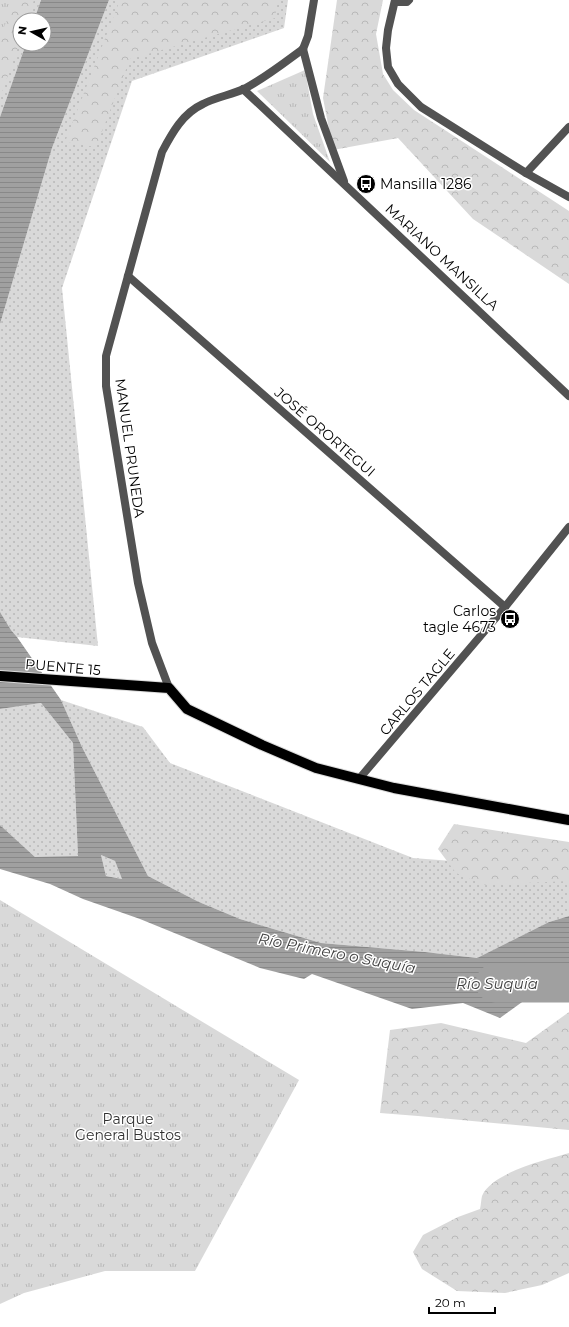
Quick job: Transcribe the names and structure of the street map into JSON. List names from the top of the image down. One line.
{"streets":{"main road":["PUENTE 15"],"street":["MARIANO MANSILLA","JOSÉ ORORTEGUI","MANUEL PRUNEDA","CARLOS TAGLE"]},"crossings":[["MARIANO MANSILLA","MANUEL PRUNEDA"],["JOSÉ ORORTEGUI","MANUEL PRUNEDA"],["JOSÉ ORORTEGUI","CARLOS TAGLE"],["MANUEL PRUNEDA","PUENTE 15"]],"water":["Río Primero o Suquía","Río Suquía"],"parks":["Parque General Bustos"],"places":{"bus stop":["Mansilla 1286","Carlos tagle 4673"]},"scale_bar":"20 m","north":"left"}
